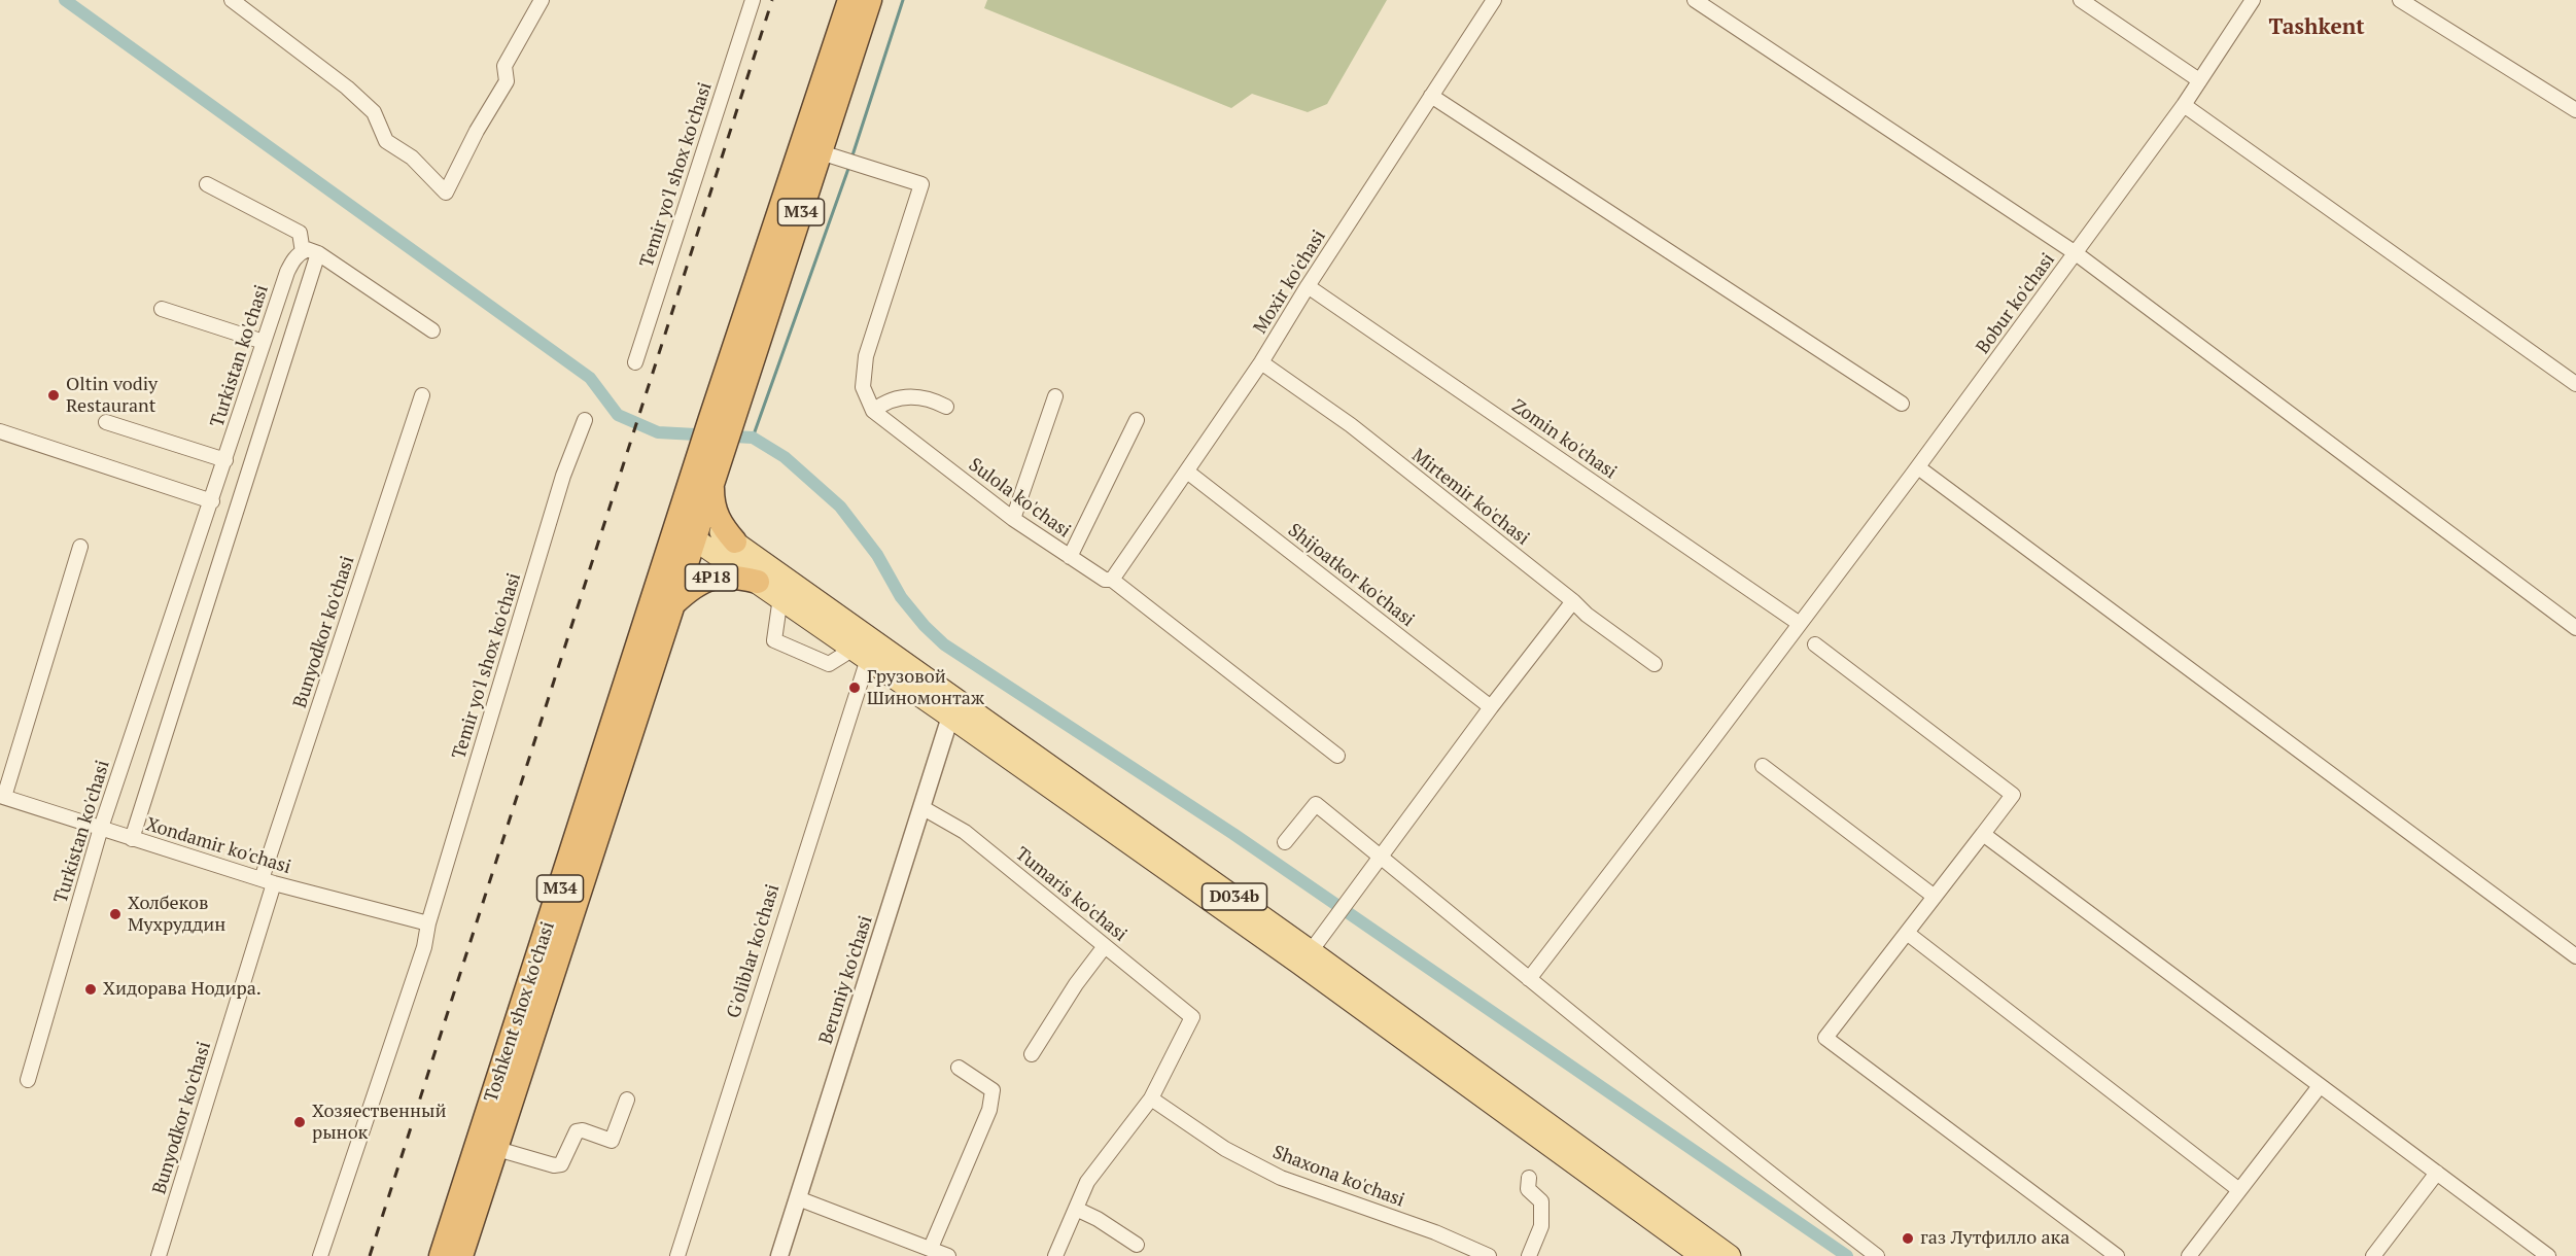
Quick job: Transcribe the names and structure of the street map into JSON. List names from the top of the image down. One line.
{"streets":{"highway":["M34","4P18","Toshkent shox ko'chasi"],"main road":["D034b"],"street":["Temir yo'l shox ko'chasi","Moxir ko'chasi","Bobur ko'chasi","Turkistan ko'chasi","Zomin ko'chasi","Mirtemir ko'chasi","Sulola ko'chasi","Shijoatkor ko'chasi","Bunyodkor ko'chasi","Xondamir ko'chasi","Tumaris ko'chasi","G'oliblar ko'chasi","Beruniy ko'chasi","Shaxona ko'chasi"]},"crossings":[["Temir yo'l shox ko'chasi","Xondamir ko'chasi"],["M34","4P18"],["M34","D034b"],["M34","Toshkent shox ko'chasi"],["Moxir ko'chasi","Zomin ko'chasi"],["Moxir ko'chasi","Mirtemir ko'chasi"],["Moxir ko'chasi","Sulola ko'chasi"],["Moxir ko'chasi","Shijoatkor ko'chasi"],["Bobur ko'chasi","Zomin ko'chasi"],["Turkistan ko'chasi","Xondamir ko'chasi"],["4P18","D034b"],["4P18","Toshkent shox ko'chasi"],["Bunyodkor ko'chasi","Xondamir ko'chasi"],["Tumaris ko'chasi","Beruniy ko'chasi"],["Tumaris ko'chasi","Shaxona ko'chasi"],["D034b","G'oliblar ko'chasi"],["D034b","Beruniy ko'chasi"]],"districts":["Tashkent"],"places":["Oltin vodiy Restaurant","Грузовой Шиномонтаж","Холбеков Мухруддин","Хидорава Нодира.","Хозяественный рынок","газ Лутфилло ака"]}
